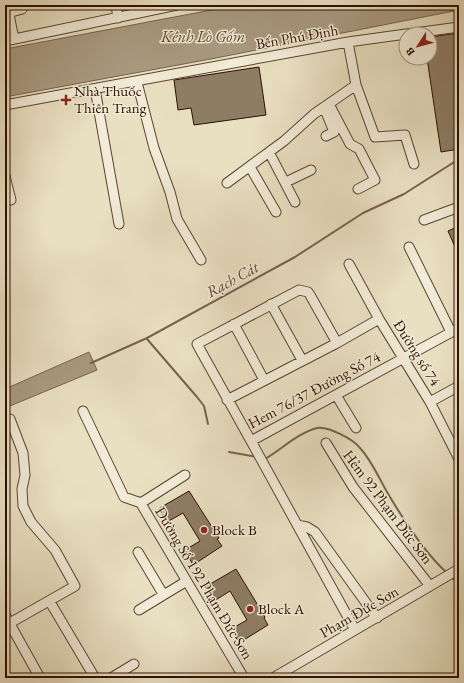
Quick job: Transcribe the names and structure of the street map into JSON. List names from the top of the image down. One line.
{"streets":{"street":["Bến Phú Định","Đường số 74","Hem 76/37 Đường Số 74","Hẻm 92 Phạm Đức Sơn","Đường Số 192 Phạm Đức Sơn","Phạm Đức Sơn"]},"crossings":[["Đường số 74","Hem 76/37 Đường Số 74"],["Hẻm 92 Phạm Đức Sơn","Phạm Đức Sơn"]],"water":["Kênh Lò Gốm","Rạch Cát"],"places":{"health":["Nhà Thuốc Thiên Trang"],"other":["Block B","Block A"]},"north":"bottom left"}
